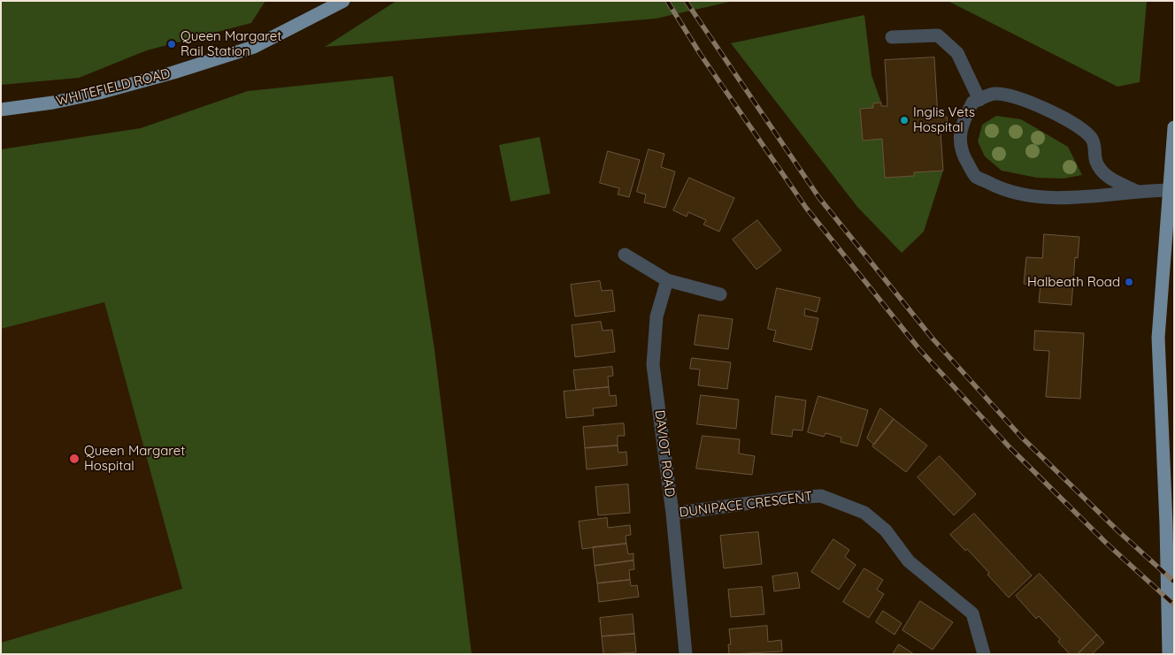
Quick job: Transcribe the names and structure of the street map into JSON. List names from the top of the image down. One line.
{"streets":{"main road":["WHITEFIELD ROAD"],"street":["DAVIOT ROAD","DUNIPACE CRESCENT"]},"crossings":[["DAVIOT ROAD","DUNIPACE CRESCENT"]],"places":["Queen Margaret Rail Station","Inglis Vets Hospital","Halbeath Road","Queen Margaret Hospital"]}
